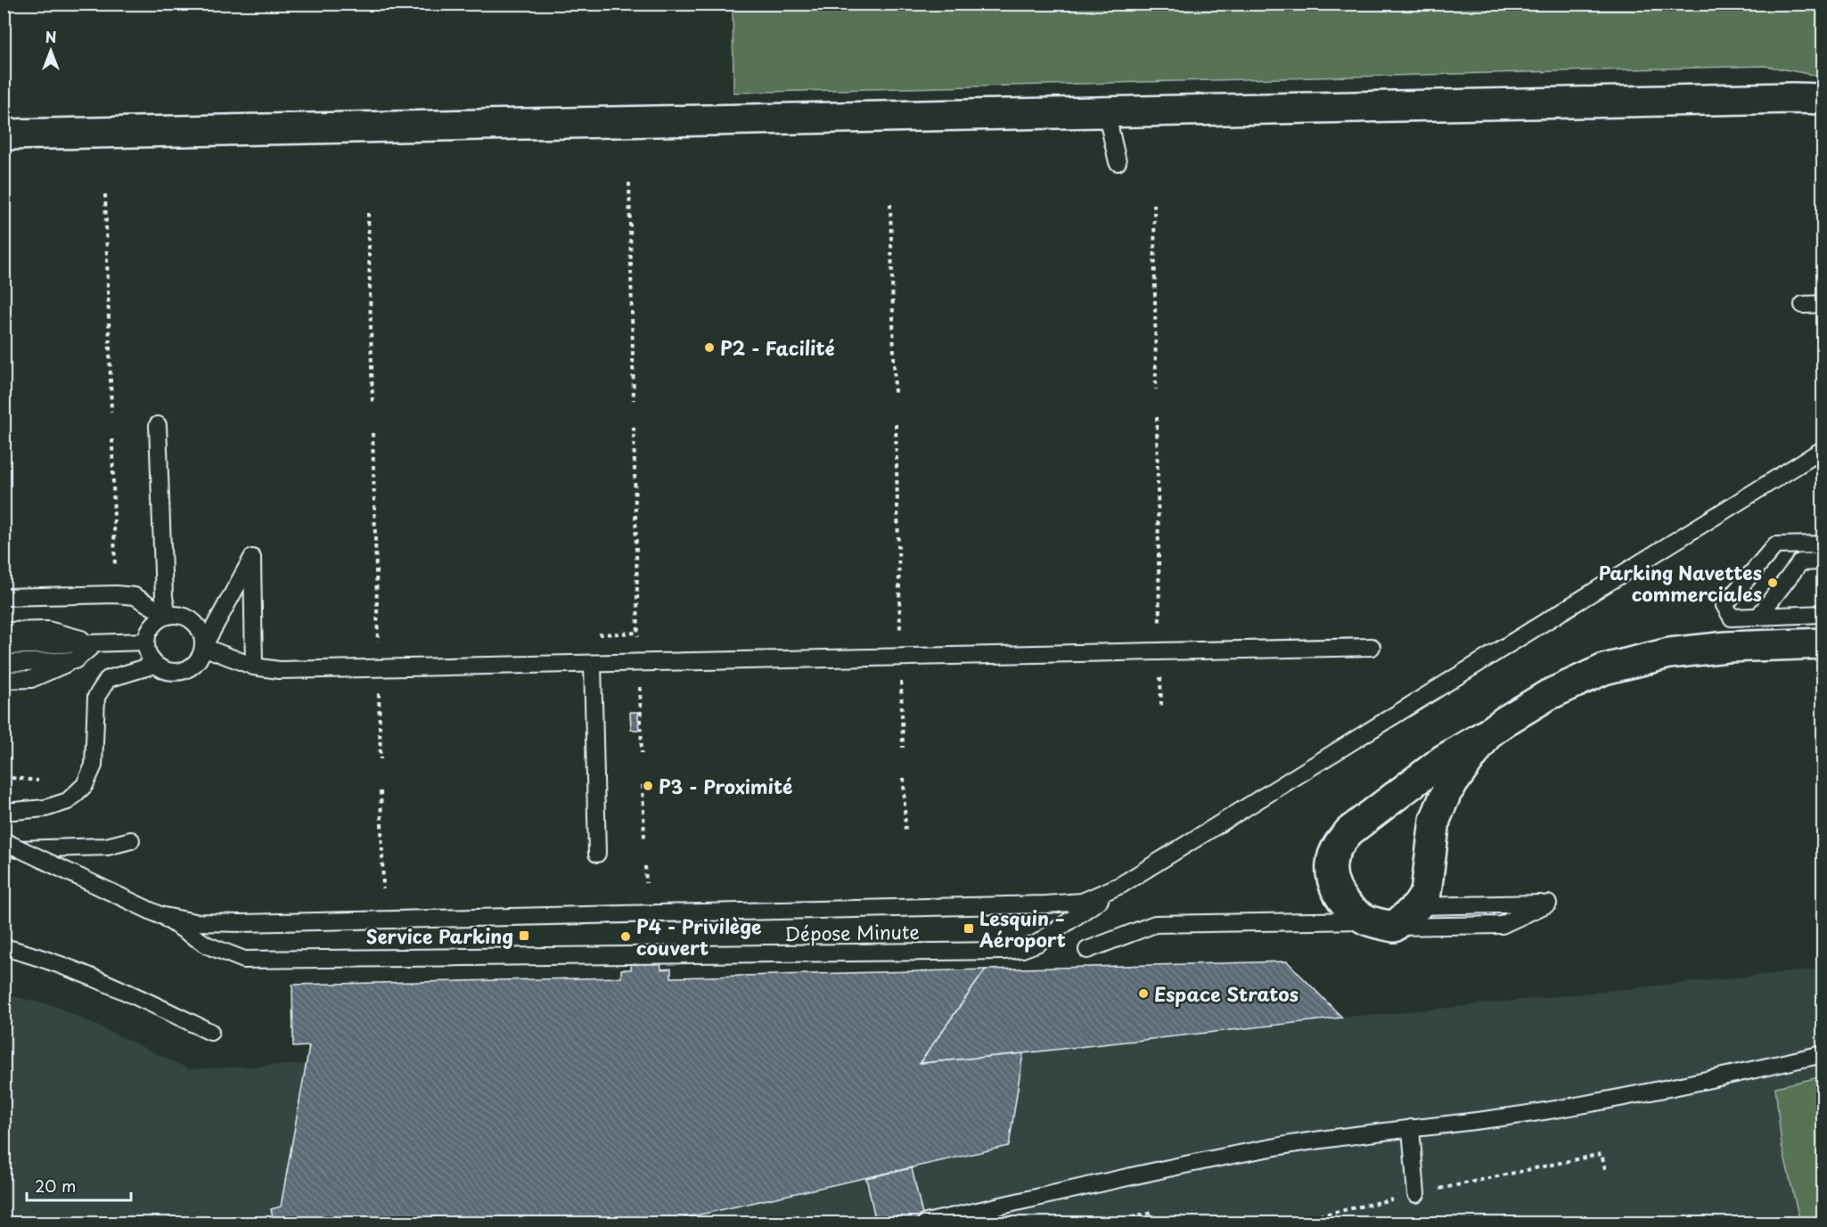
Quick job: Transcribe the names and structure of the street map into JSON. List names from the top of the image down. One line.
{"streets":{"lane":["Dépose Minute"]},"places":{"other":["P2 - Facilité","Parking Navettes commerciales","P3 - Proximité","P4 - Privilège couvert","Espace Stratos"],"transit":["Lesquin – Aéroport","Service Parking"]},"scale_bar":"20 m","north":"top"}
